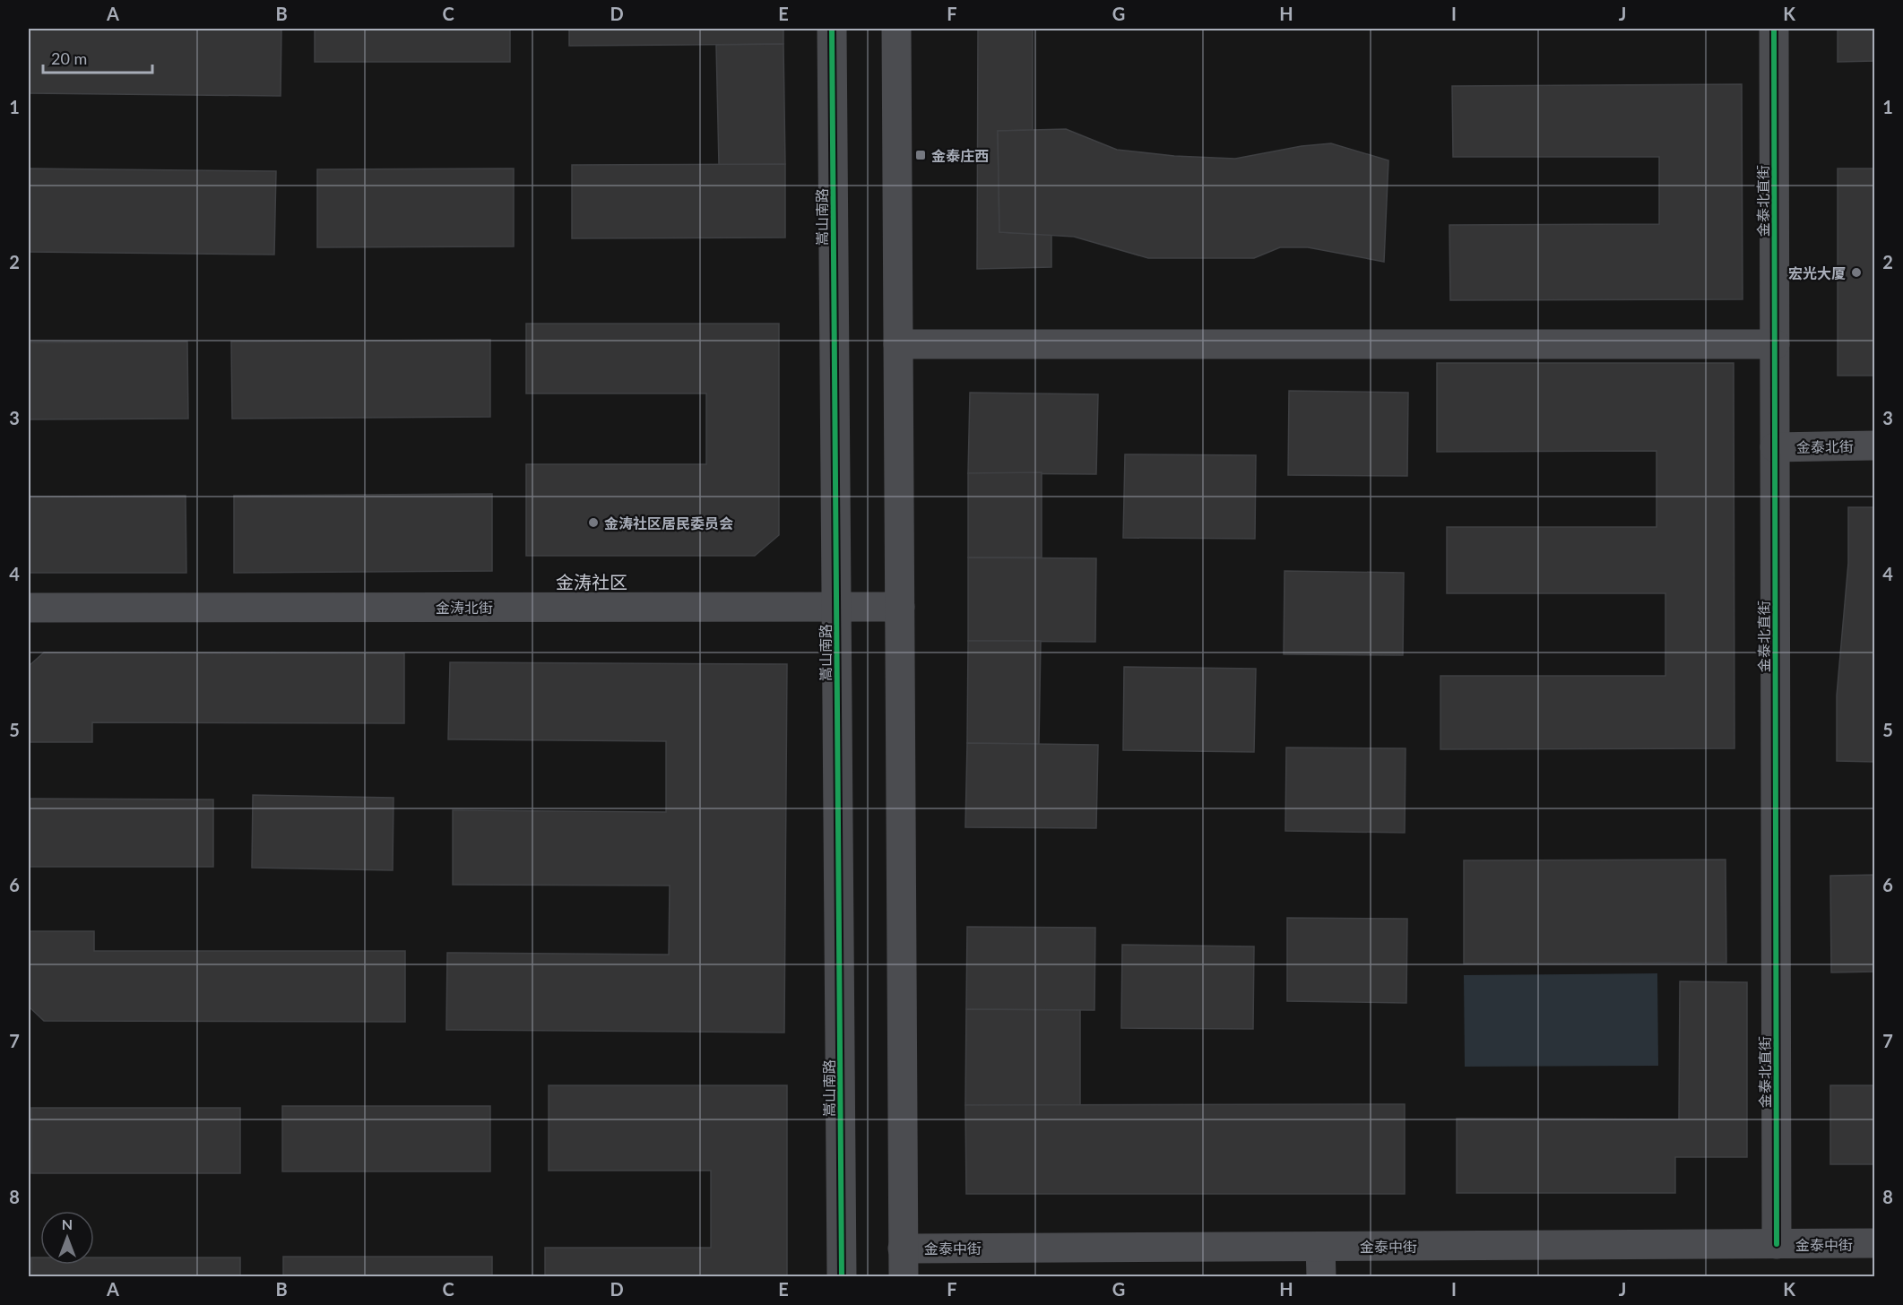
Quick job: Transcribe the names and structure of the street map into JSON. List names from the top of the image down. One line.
{"streets":{"street":["金泰北直街","嵩山南路","金泰北街","金涛北街","金泰中街"]},"crossings":[["金泰北直街","金泰北街"],["金泰北直街","金泰中街"],["嵩山南路","金涛北街"]],"districts":["金涛社区"],"places":{"transit":["金泰庄西"],"other":["宏光大厦","金涛社区居民委员会"]},"scale_bar":"20 m","north":"top","grid":{"columns":["A","B","C","D","E","F","G","H","I","J","K"],"rows":["1","2","3","4","5","6","7","8"]}}
